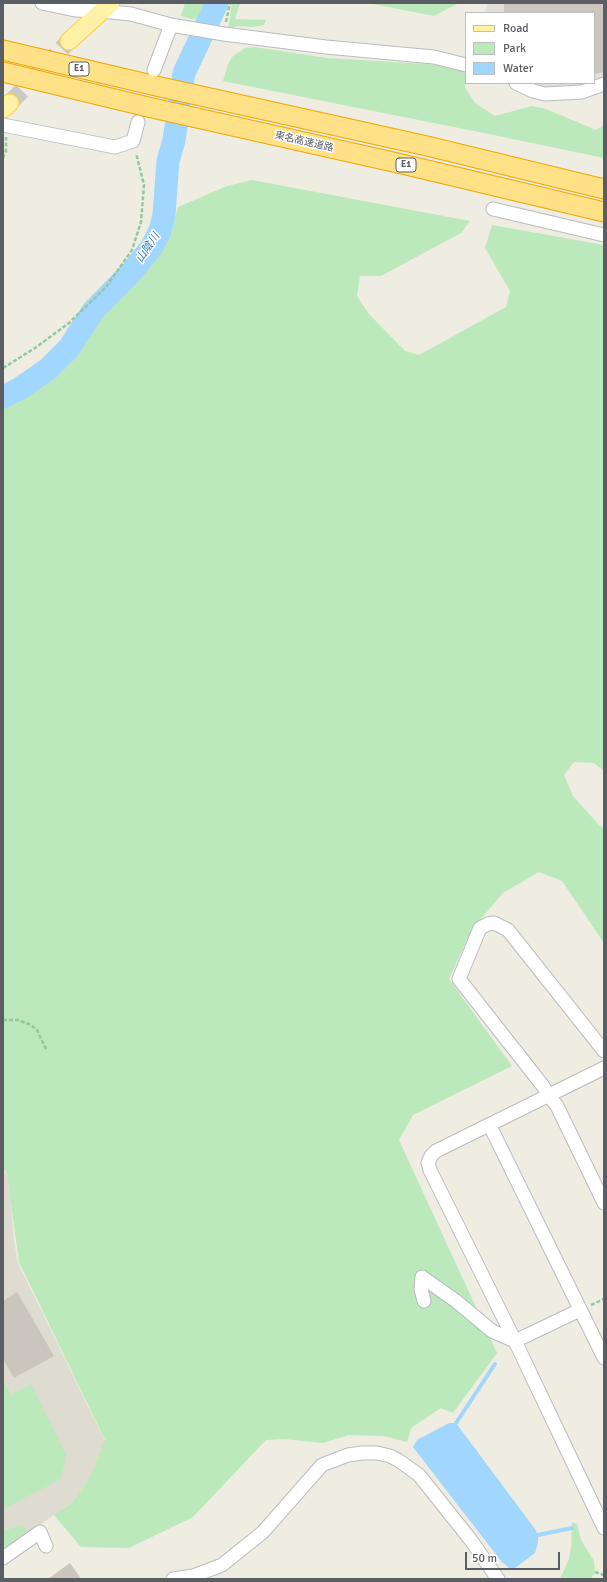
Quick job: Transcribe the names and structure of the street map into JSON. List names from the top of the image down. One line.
{"streets":{"highway":["E1","東名高速道路"]},"water":["山陰川"],"legend":["Road","Park","Water"],"scale_bar":"50 m"}
